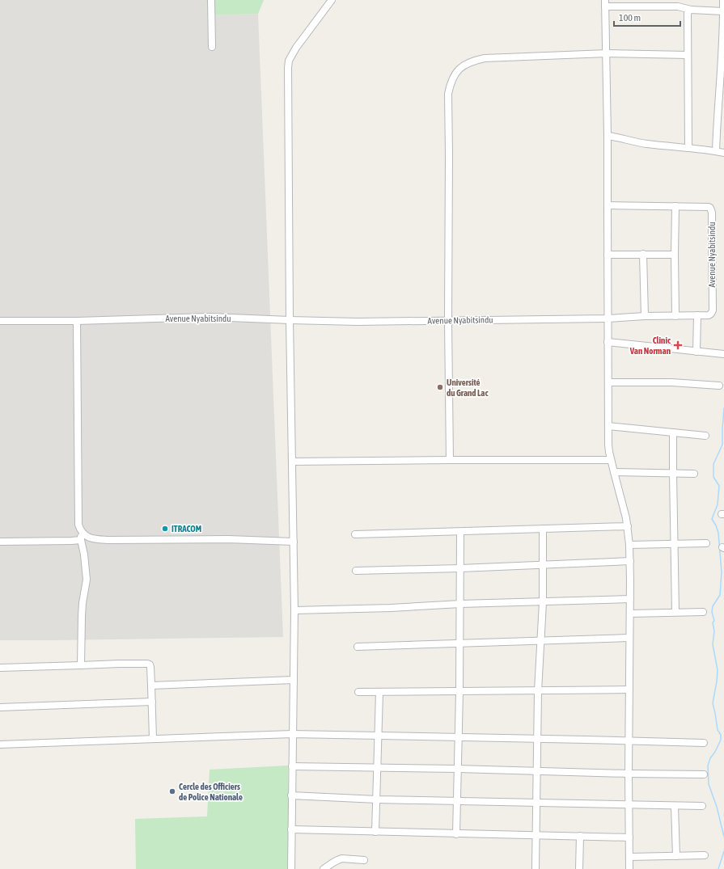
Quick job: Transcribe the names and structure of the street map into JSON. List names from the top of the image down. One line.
{"streets":{"street":["Avenue Nyabitsindu"]},"places":{"health":["Clinic Van Norman"],"other":["Université du Grand Lac","ITRACOM","Cercle des Officiers de Police Nationale"]},"scale_bar":"100 m"}
